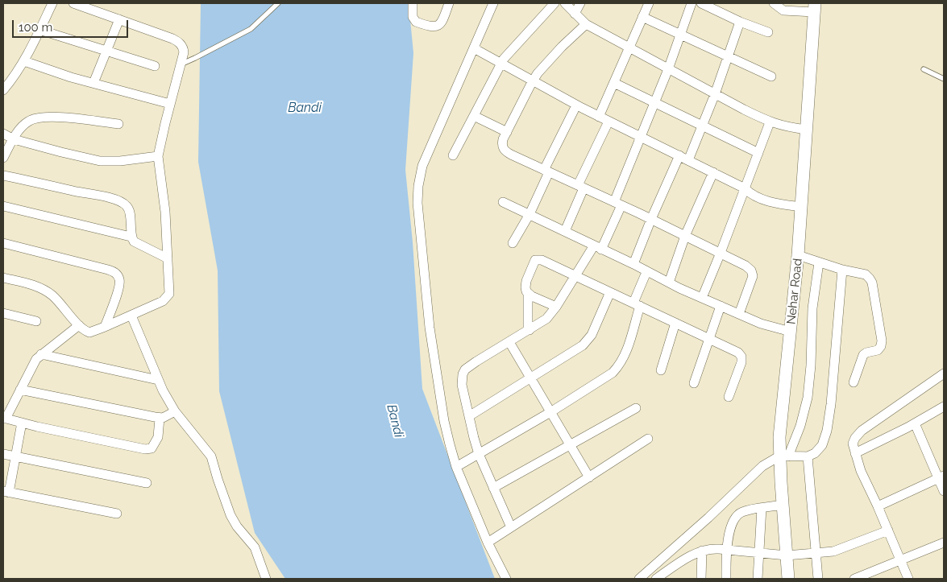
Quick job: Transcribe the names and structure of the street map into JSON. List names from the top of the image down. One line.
{"streets":{"street":["Nehar Road"]},"water":["Bandi"],"scale_bar":"100 m"}
